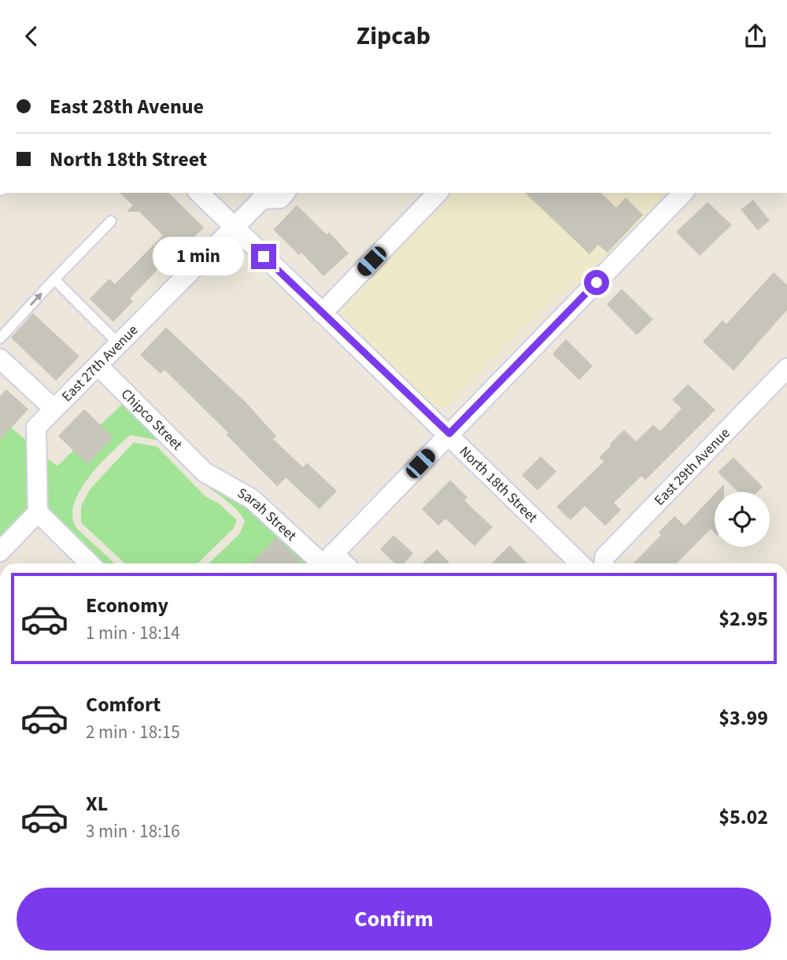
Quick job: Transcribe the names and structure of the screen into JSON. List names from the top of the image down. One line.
{"streets":{"street":["East 27th Avenue","Chipco Street","East 29th Avenue","North 18th Street","Sarah Street"]},"crossings":[["East 27th Avenue","Chipco Street"],["East 27th Avenue","North 18th Street"],["Chipco Street","Sarah Street"]],"page":{"header":"Zipcab","banner":["East 28th Avenue","North 18th Street"],"bubble":"1 min","list":[{"name":"Economy","note":"1 min · 18:14","value":"$2.95"},{"name":"Comfort","note":"2 min · 18:15","value":"$3.99"},{"name":"XL","note":"3 min · 18:16","value":"$5.02"}],"buttons":"Confirm"}}
